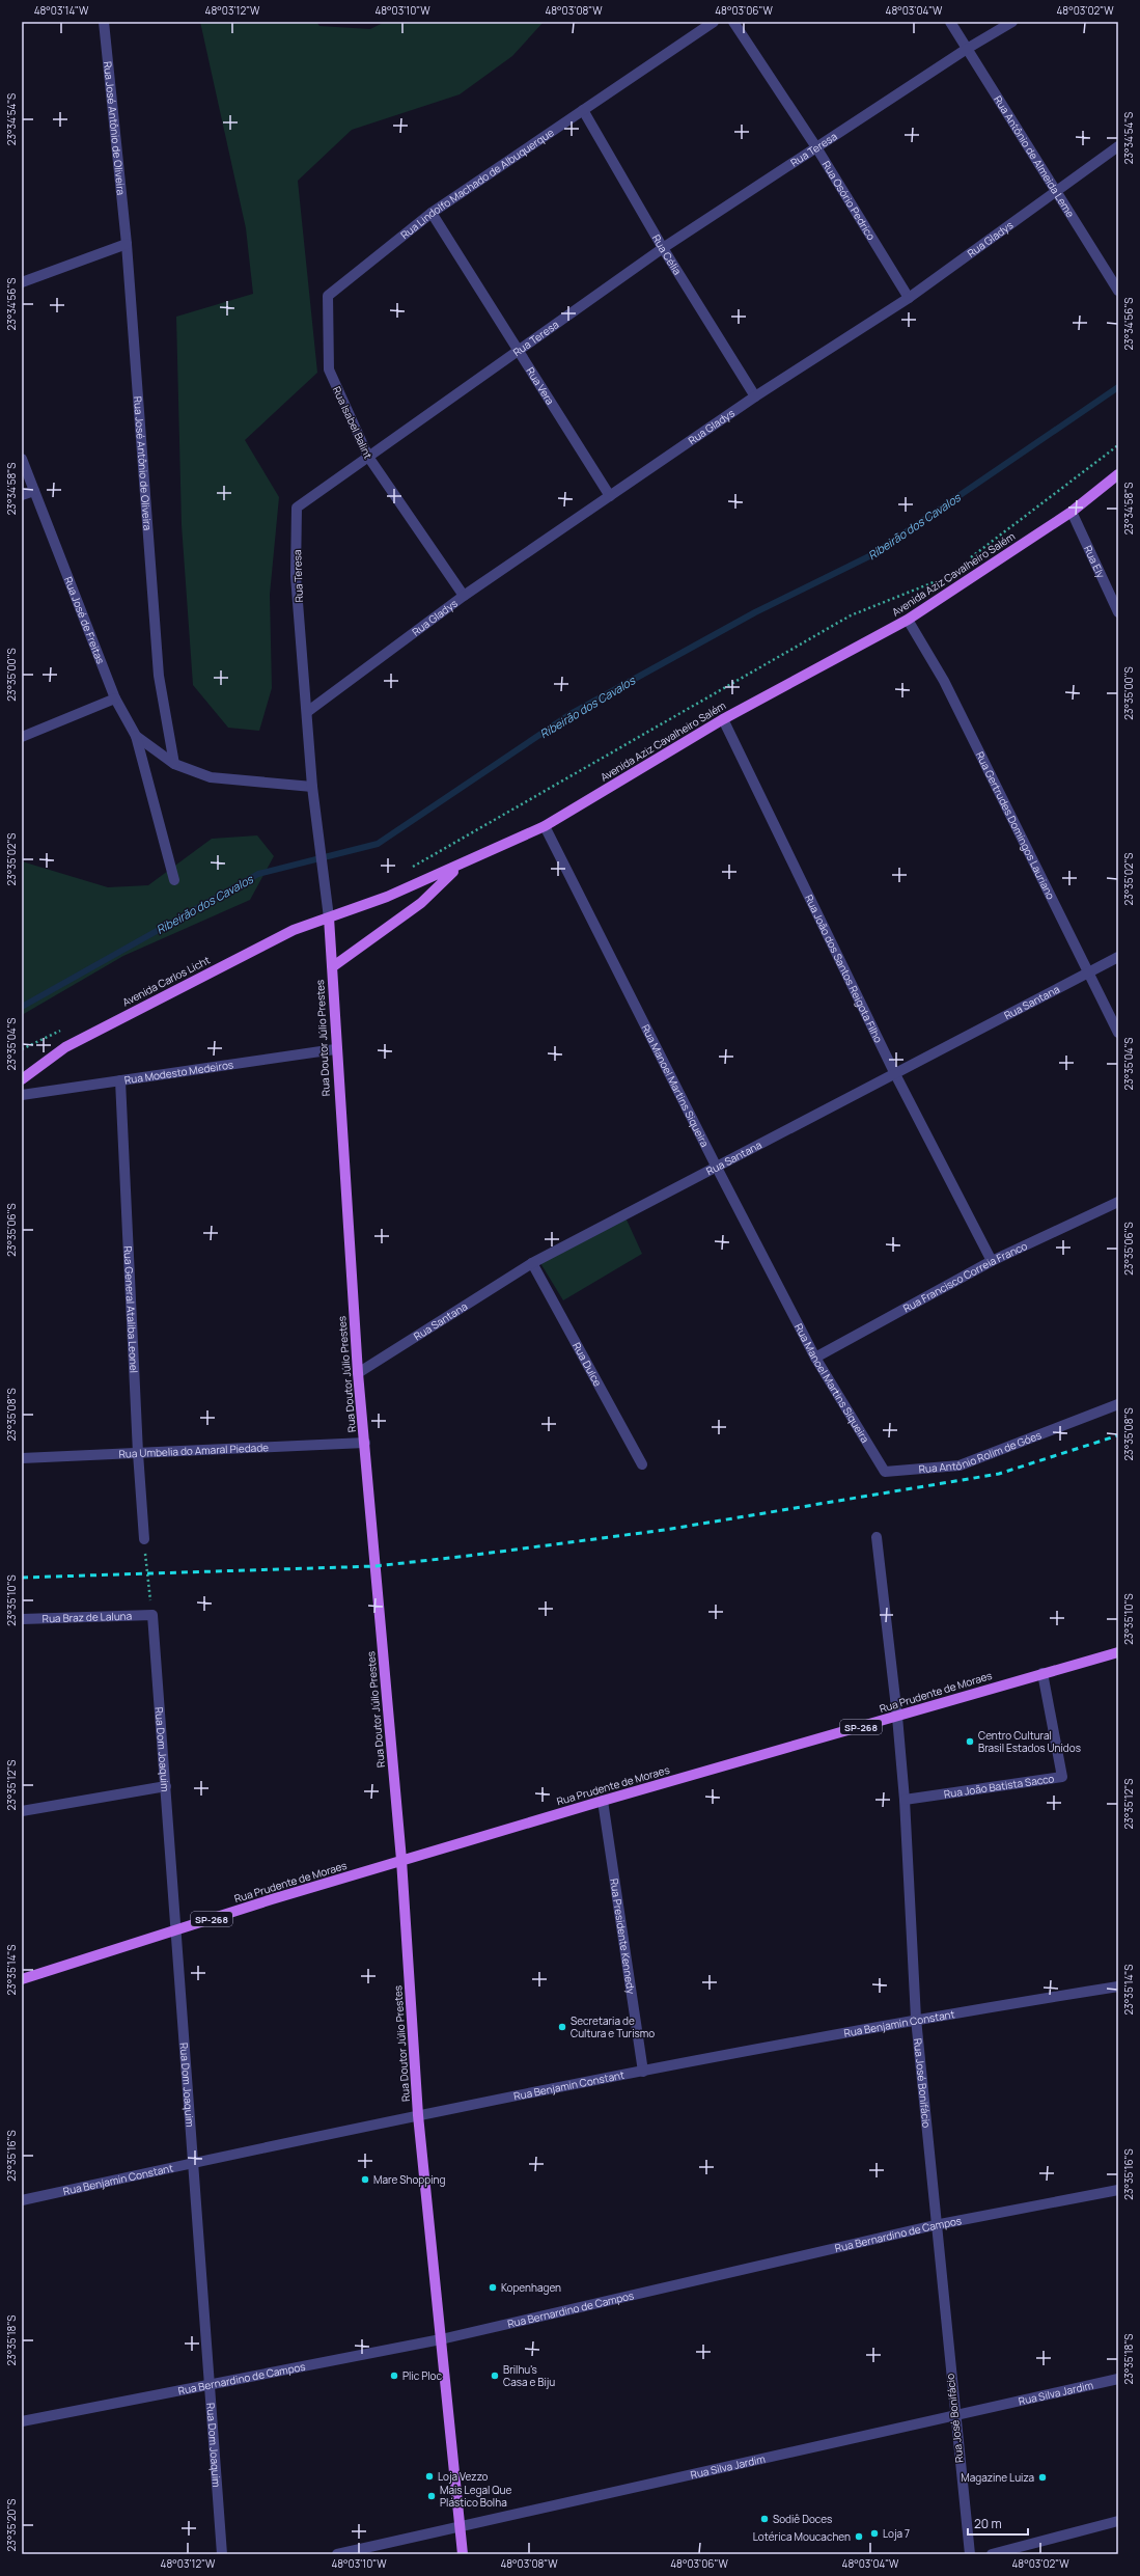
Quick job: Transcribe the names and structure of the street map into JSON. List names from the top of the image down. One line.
{"streets":{"main road":["Avenida Aziz Cavalheiro Salém","Avenida Carlos Licht","Rua Doutor Júlio Prestes","Rua Prudente de Moraes","SP-268"],"street":["Rua José Antônio de Oliveira","Rua Teresa","Rua Antônio de Almeida Leme","Rua Lindolfo Machado de Albuquerque","Rua Osório Pedrico","Rua Gladys","Rua Célia","Rua Vera","Rua Isabel Balint","Rua Ely","Rua José de Freitas","Rua Gertrudes Domingos Lauriano","Rua João dos Santos Reigota Filho","Rua Santana","Rua Modesto Medeiros","Rua Manoel Martins Siqueira","Rua Francisco Correia Franco","Rua General Ataliba Leonel","Rua Dulce","Rua Umbelia do Amaral Piedade","Rua Antônio Rolim de Góes","Rua Braz de Laluna","Rua Dom Joaquim","Rua João Batista Sacco","Rua Presidente Kennedy","Rua Benjamin Constant","Rua José Bonifácio","Rua Bernardino de Campos","Rua Silva Jardim"]},"crossings":[["Rua José Antônio de Oliveira","Rua José de Freitas"],["Rua Teresa","Rua Antônio de Almeida Leme"],["Rua Teresa","Rua Osório Pedrico"],["Rua Teresa","Rua Gladys"],["Rua Teresa","Rua Célia"],["Rua Teresa","Rua Vera"],["Rua Teresa","Rua Isabel Balint"],["Rua Teresa","Rua Doutor Júlio Prestes"],["Rua Antônio de Almeida Leme","Rua Gladys"],["Rua Lindolfo Machado de Albuquerque","Rua Célia"],["Rua Lindolfo Machado de Albuquerque","Rua Vera"],["Rua Lindolfo Machado de Albuquerque","Rua Isabel Balint"],["Rua Osório Pedrico","Rua Gladys"],["Rua Gladys","Rua Célia"],["Rua Gladys","Rua Vera"],["Rua Gladys","Rua Isabel Balint"],["Rua Ely","Avenida Aziz Cavalheiro Salém"],["Avenida Aziz Cavalheiro Salém","Rua Gertrudes Domingos Lauriano"],["Avenida Aziz Cavalheiro Salém","Rua João dos Santos Reigota Filho"],["Avenida Aziz Cavalheiro Salém","Avenida Carlos Licht"],["Avenida Aziz Cavalheiro Salém","Rua Doutor Júlio Prestes"],["Avenida Aziz Cavalheiro Salém","Rua Manoel Martins Siqueira"],["Rua Gertrudes Domingos Lauriano","Rua Santana"],["Rua João dos Santos Reigota Filho","Rua Santana"],["Rua João dos Santos Reigota Filho","Rua Francisco Correia Franco"],["Avenida Carlos Licht","Rua Doutor Júlio Prestes"],["Rua Santana","Rua Doutor Júlio Prestes"],["Rua Santana","Rua Manoel Martins Siqueira"],["Rua Santana","Rua Dulce"],["Rua Doutor Júlio Prestes","Rua Modesto Medeiros"],["Rua Doutor Júlio Prestes","Rua Umbelia do Amaral Piedade"],["Rua Doutor Júlio Prestes","Rua Prudente de Moraes"],["Rua Doutor Júlio Prestes","Rua Benjamin Constant"],["Rua Doutor Júlio Prestes","Rua Bernardino de Campos"],["Rua Doutor Júlio Prestes","Rua Silva Jardim"],["Rua Modesto Medeiros","Rua General Ataliba Leonel"],["Rua Manoel Martins Siqueira","Rua Francisco Correia Franco"],["Rua Manoel Martins Siqueira","Rua Antônio Rolim de Góes"],["Rua General Ataliba Leonel","Rua Umbelia do Amaral Piedade"],["Rua Braz de Laluna","Rua Dom Joaquim"],["Rua Prudente de Moraes","Rua Dom Joaquim"],["Rua Prudente de Moraes","Rua João Batista Sacco"],["Rua Prudente de Moraes","Rua Presidente Kennedy"],["Rua Prudente de Moraes","Rua José Bonifácio"],["Rua Dom Joaquim","Rua Benjamin Constant"],["Rua Dom Joaquim","Rua Bernardino de Campos"],["Rua João Batista Sacco","Rua José Bonifácio"],["Rua Presidente Kennedy","Rua Benjamin Constant"],["Rua Benjamin Constant","Rua José Bonifácio"],["Rua José Bonifácio","Rua Bernardino de Campos"],["Rua José Bonifácio","Rua Silva Jardim"]],"water":["Ribeirão dos Cavalos"],"places":["Centro Cultural Brasil Estados Unidos","Secretaria de Cultura e Turismo","Mare Shopping","Kopenhagen","Plic Ploc","Brilhu's Casa e Biju","Loja Vezzo","Magazine Luiza","Mais Legal Que Plástico Bolha","Sodiê Doces","Loja 7","Lotérica Moucachen"],"scale_bar":"20 m","coordinates":["48°03'14\"W","48°03'12\"W","48°03'10\"W","48°03'08\"W","48°03'06\"W","48°03'04\"W","48°03'02\"W","23°34'54\"S","23°34'56\"S","23°34'58\"S","23°35'00\"S","23°35'02\"S","23°35'04\"S","23°35'06\"S","23°35'08\"S","23°35'10\"S","23°35'12\"S","23°35'14\"S","23°35'16\"S","23°35'18\"S","23°35'20\"S"]}
